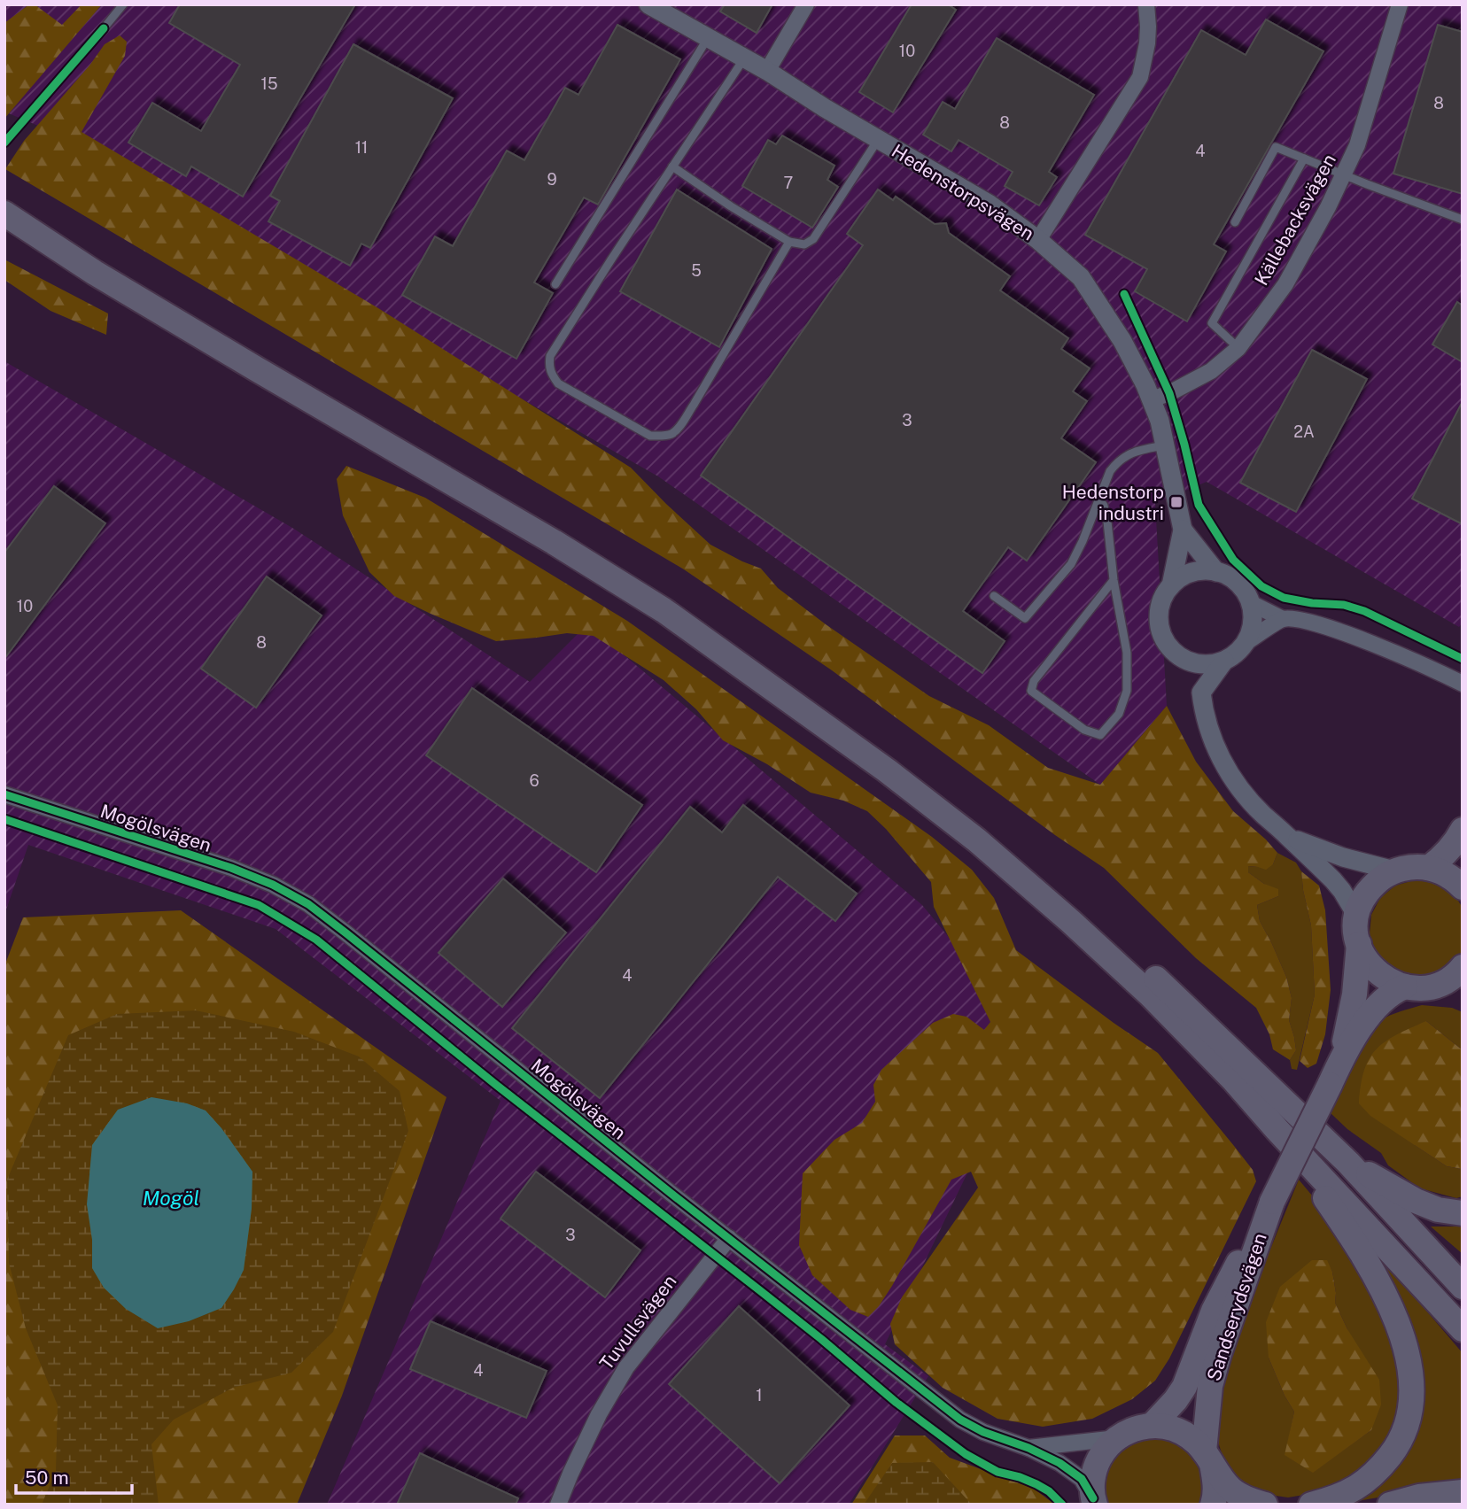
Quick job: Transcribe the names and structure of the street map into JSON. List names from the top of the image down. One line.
{"streets":{"highway":["Sandserydsvägen"],"street":["Hedenstorpsvägen","Källebacksvägen","Mogölsvägen","Tuvullsvägen"]},"crossings":[["Hedenstorpsvägen","Källebacksvägen"],["Mogölsvägen","Tuvullsvägen"]],"water":["Mogöl"],"places":{"transit":["Hedenstorp industri"]},"house_numbers":["10","15","8","8","11","4","9","7","5","3","2A","10","8","6","4","3","4","1"],"scale_bar":"50 m"}
